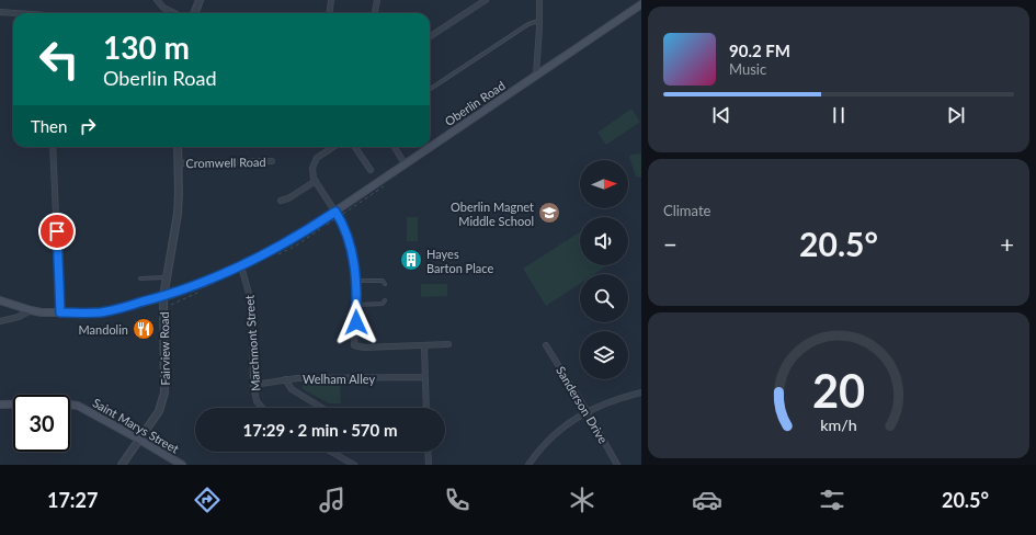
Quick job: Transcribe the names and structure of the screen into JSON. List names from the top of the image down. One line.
{"streets":{"main road":["Oberlin Road","Saint Marys Street"],"street":["Cromwell Road","Marchmont Street","Fairview Road","Welham Alley","Sanderson Drive"]},"crossings":[["Oberlin Road","Marchmont Street"],["Oberlin Road","Fairview Road"],["Cromwell Road","Fairview Road"],["Marchmont Street","Welham Alley"],["Fairview Road","Saint Marys Street"]],"places":{"school or university":["Oberlin Magnet Middle School"],"building":["Hayes Barton Place"],"restaurant":["Mandolin"]},"north":"right","page":{"turn":["130 m","Oberlin Road"],"song":["90.2 FM","Music"],"then":"Then","tile":"Climate","heat":["−","20.5°","+"],"limit":"30","trip":"17:29 · 2 min · 570 m","tabs":["17:27","20.5°"],"gauge":["20","km/h"]}}
